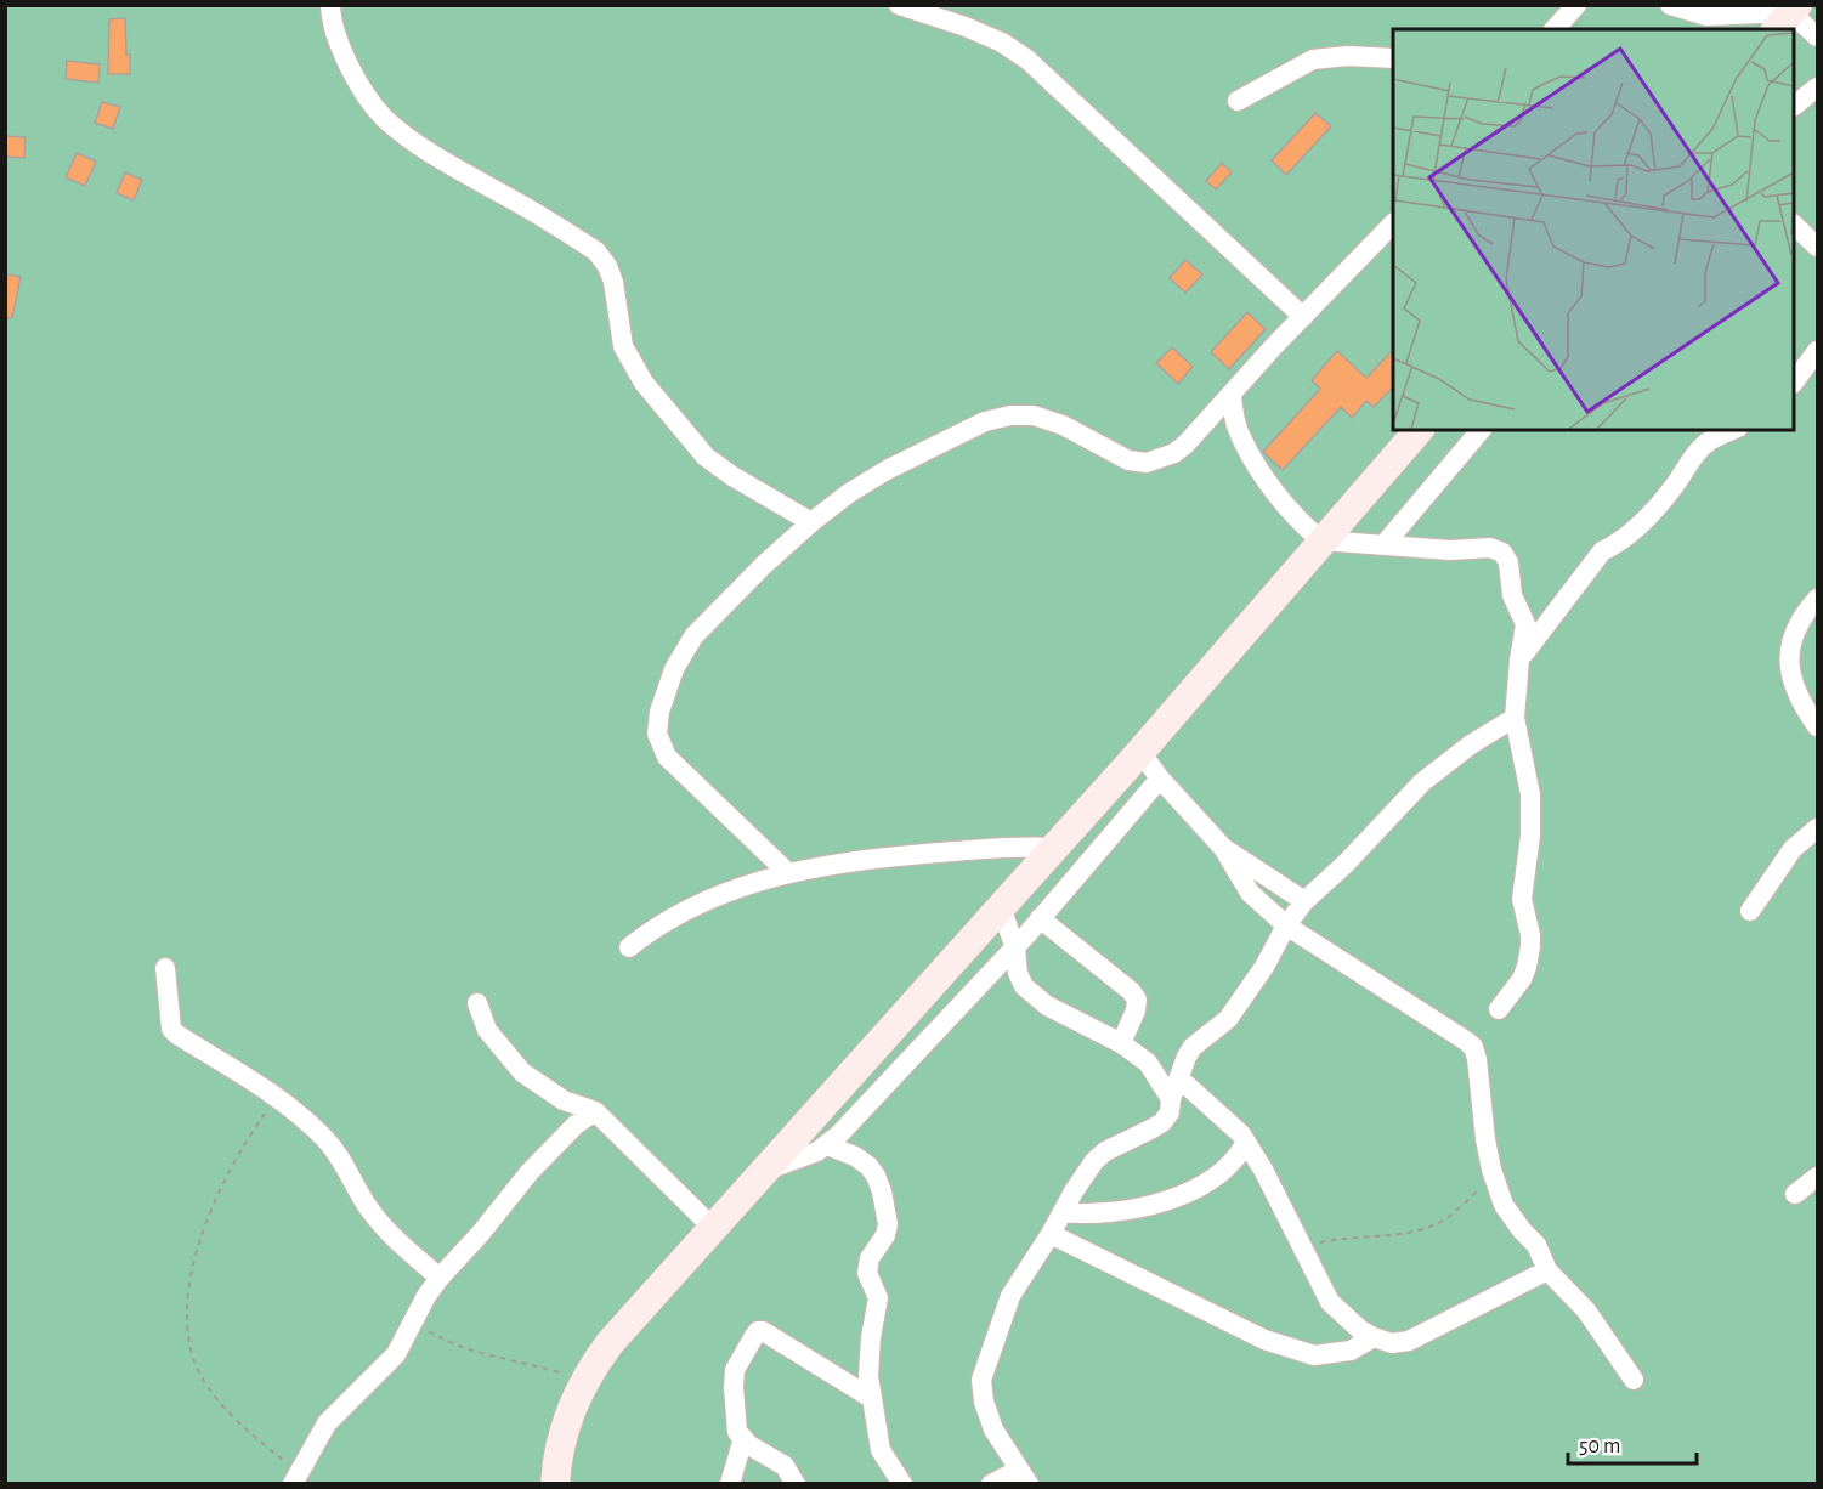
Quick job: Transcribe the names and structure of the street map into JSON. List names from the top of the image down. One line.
{"scale_bar":"50 m"}
